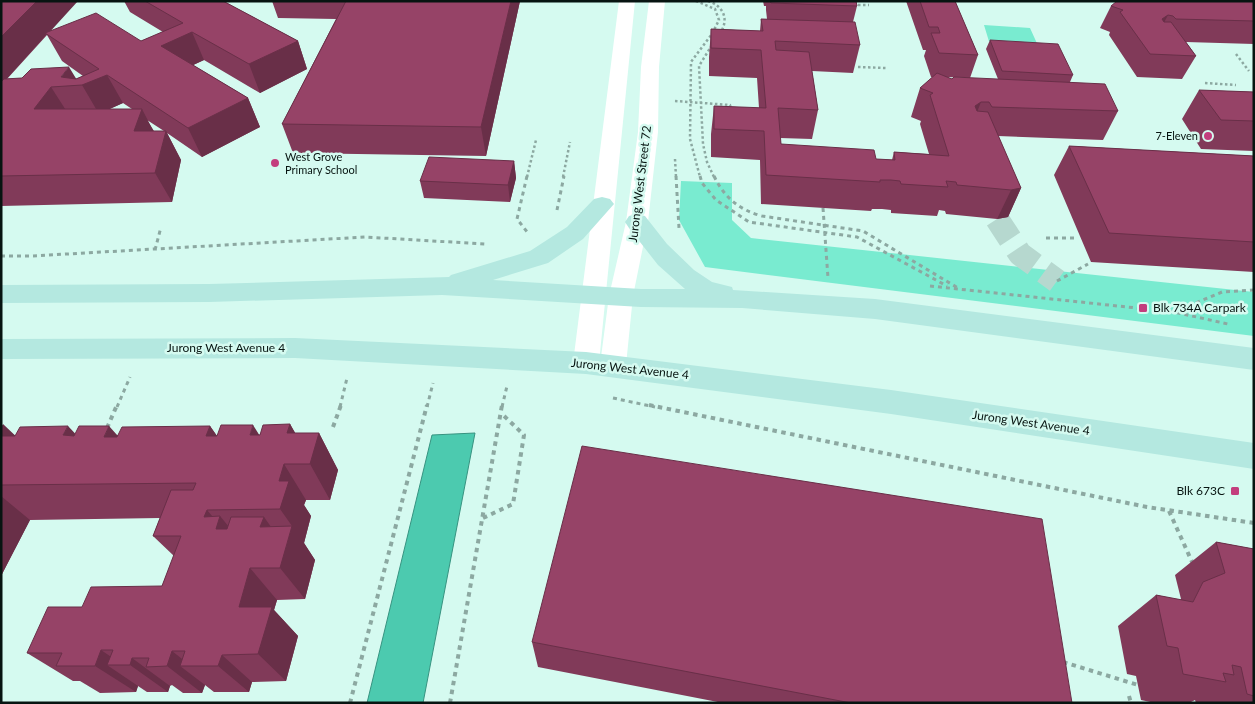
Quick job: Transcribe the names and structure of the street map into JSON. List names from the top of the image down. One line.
{"streets":{"main road":["Jurong West Avenue 4"],"street":["Jurong West Street 72"]},"crossings":[["Jurong West Street 72","Jurong West Avenue 4"]],"places":{"other":["7-Eleven","West Grove Primary School"],"transit":["Blk 734A Carpark","Blk 673C"]}}
